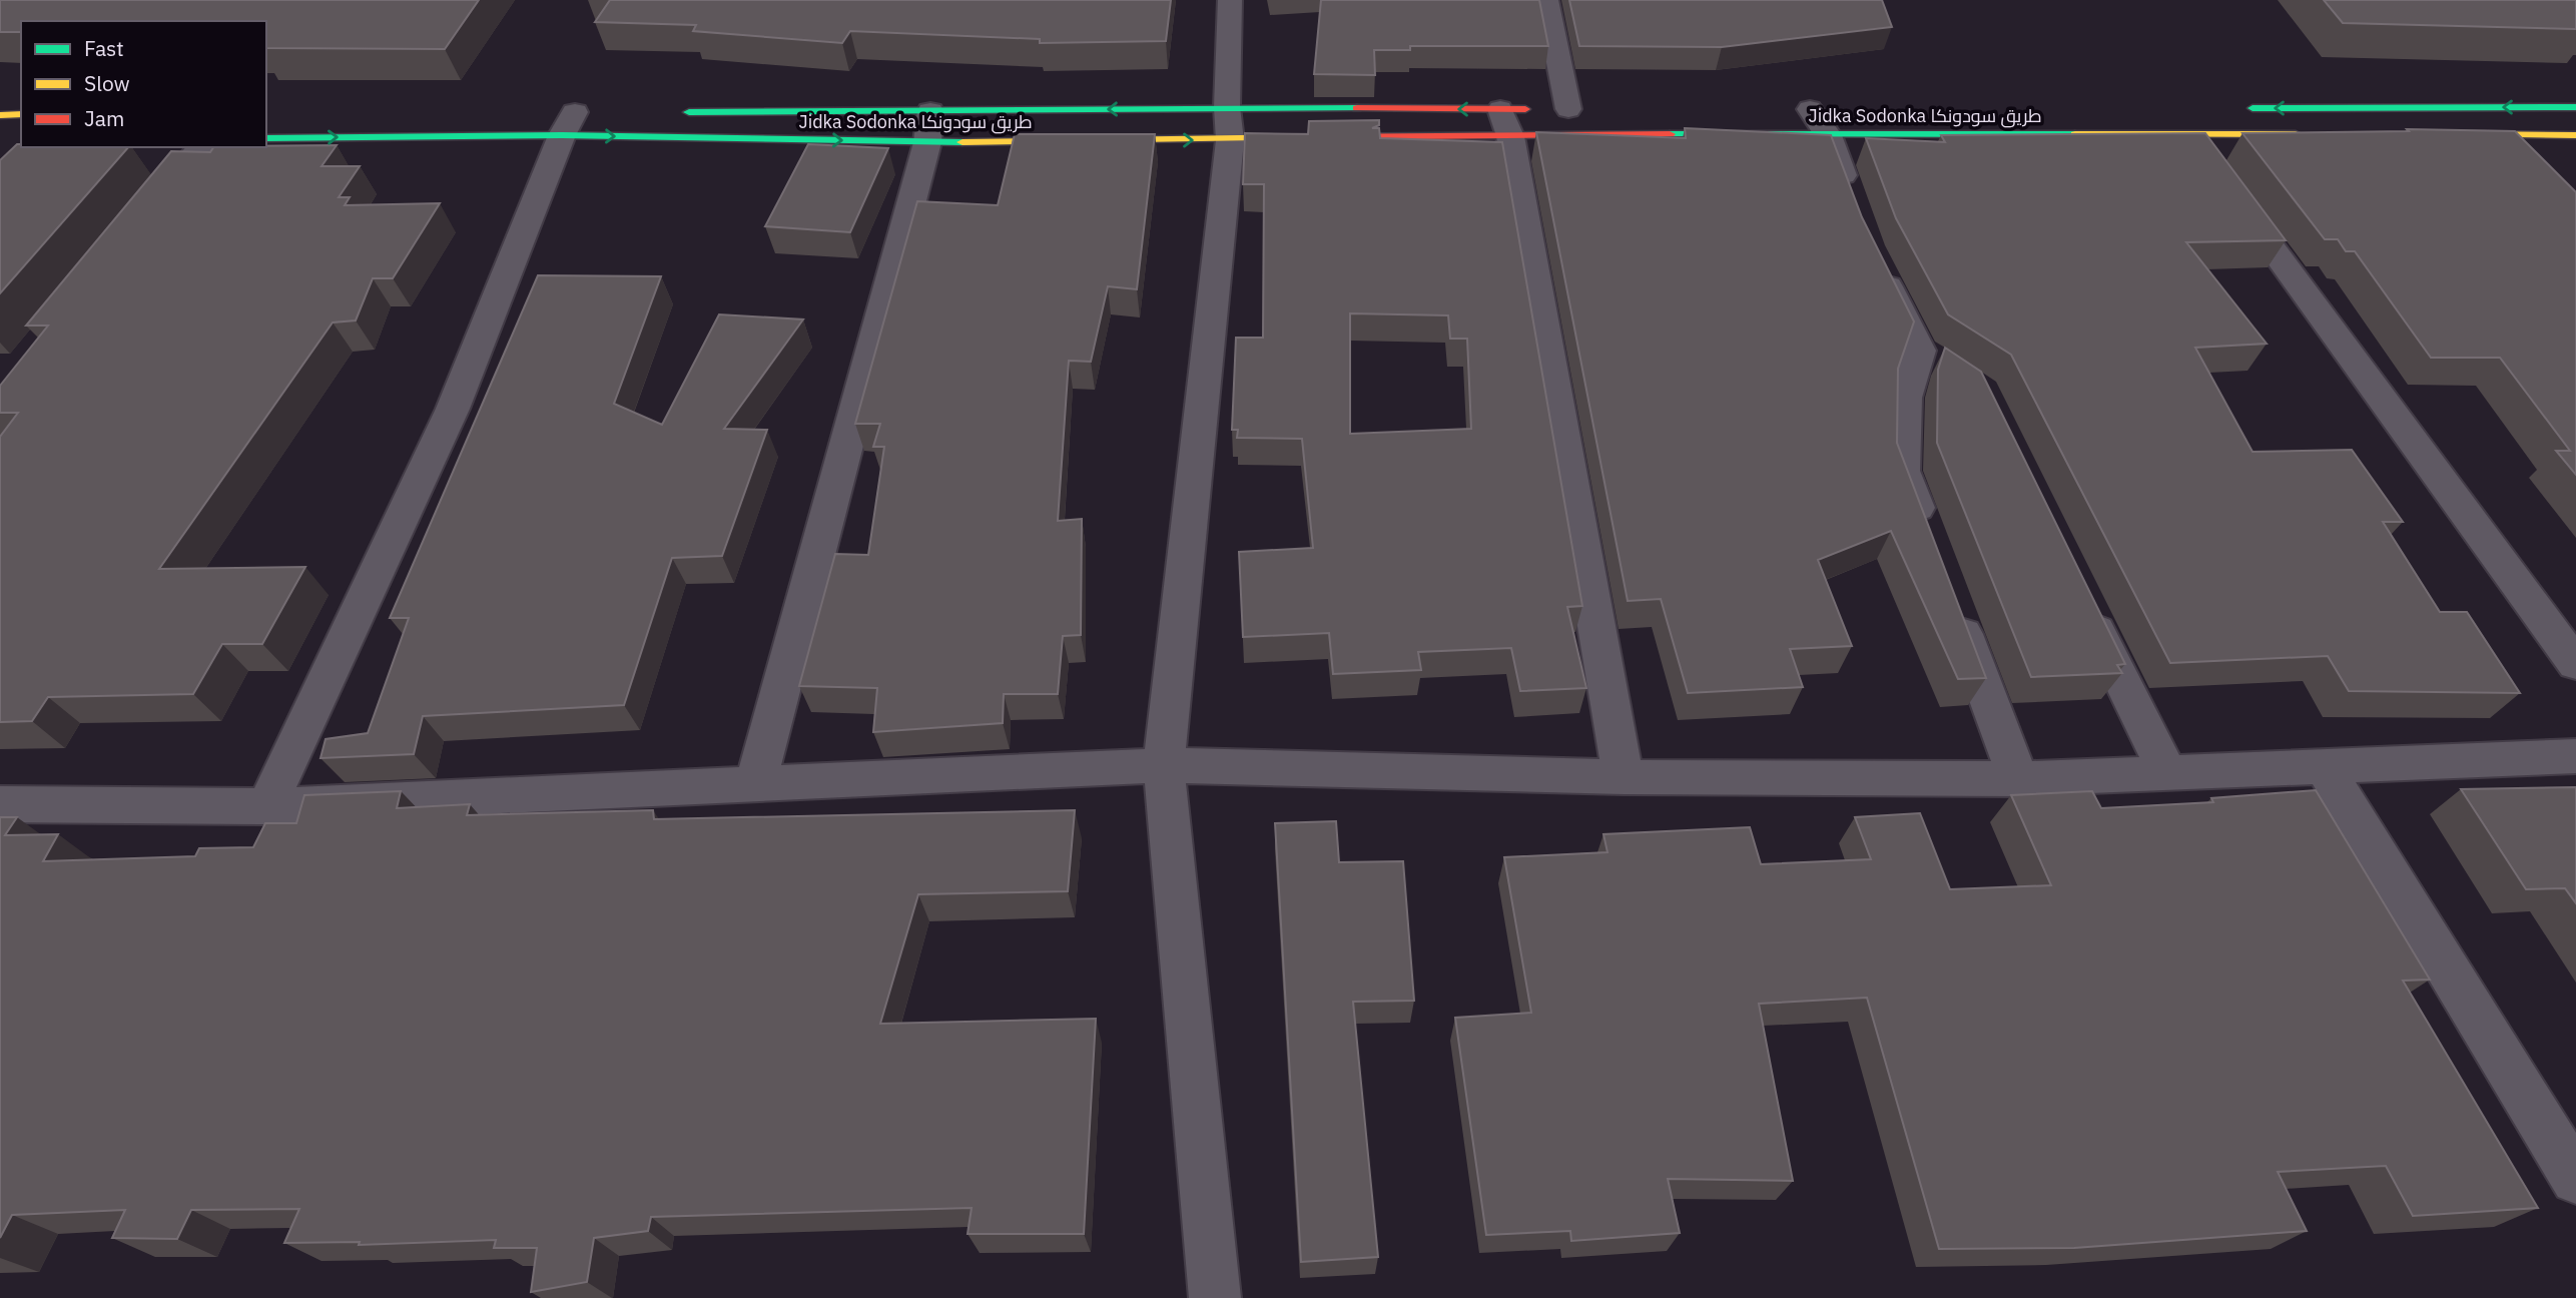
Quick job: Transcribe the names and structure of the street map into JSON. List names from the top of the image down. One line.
{"streets":{"main road":["Jidka Sodonka طريق سودونكا"]},"legend":["Fast","Slow","Jam"]}
